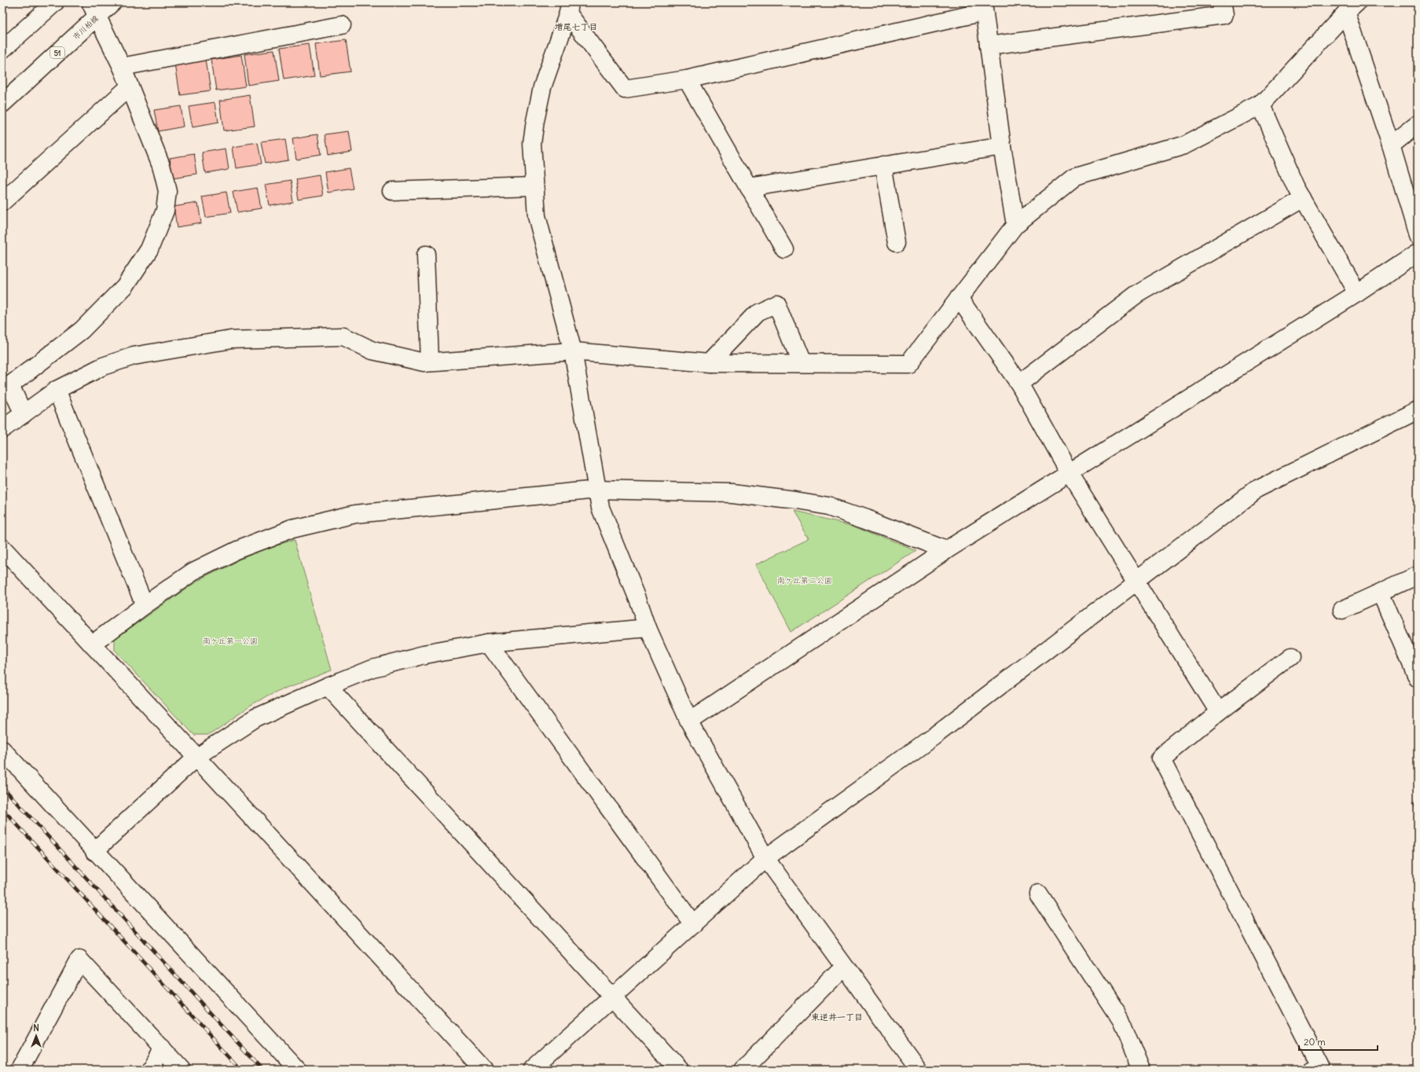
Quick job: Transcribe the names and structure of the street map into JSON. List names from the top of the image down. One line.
{"streets":{"street":["市川柏線","51"]},"districts":["増尾七丁目","東逆井一丁目"],"parks":["南ケ丘第二公園","南ケ丘第一公園"],"scale_bar":"20 m","north":"top"}
